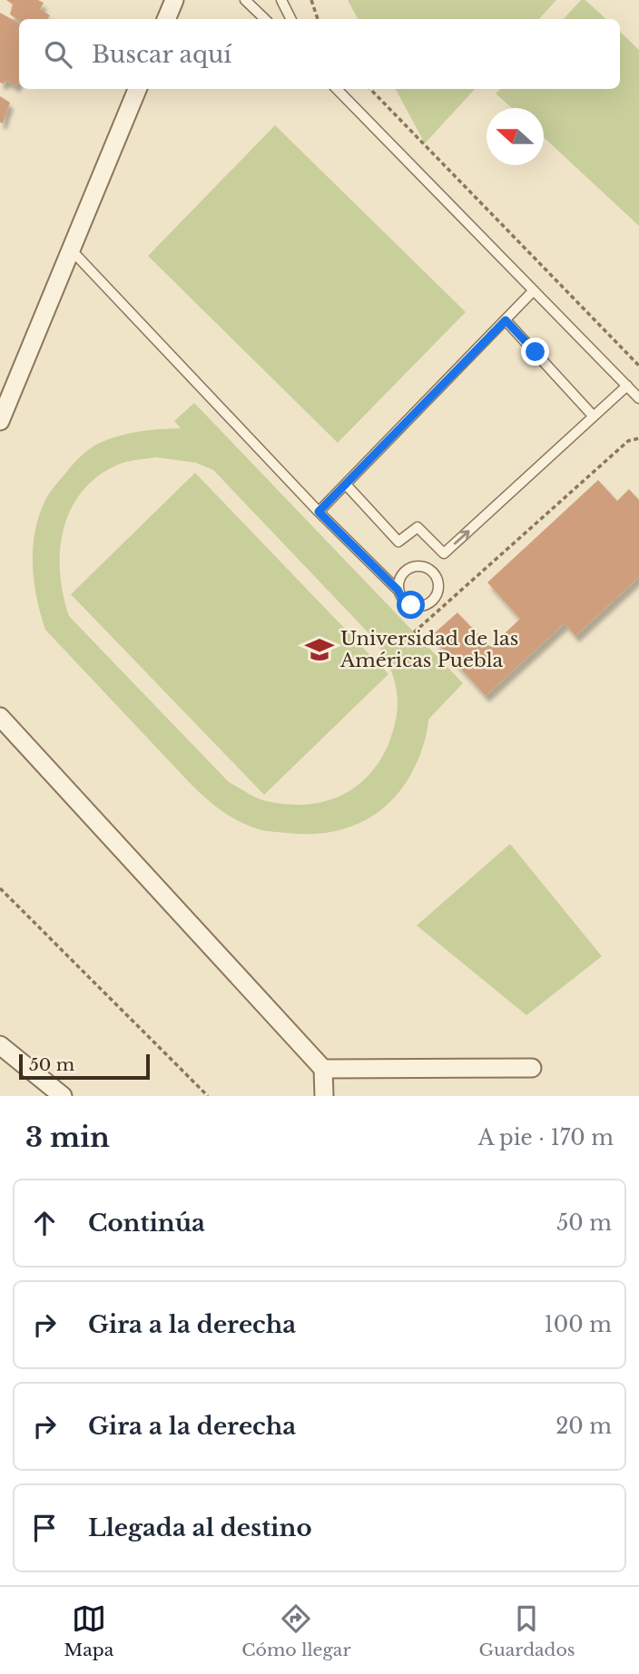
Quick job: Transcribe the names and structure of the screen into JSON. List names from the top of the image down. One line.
{"places":{"school or university":["Universidad de las Américas Puebla"]},"scale_bar":"50 m","north":"left","page":{"search":"Buscar aquí","scale":"50 m","heading":["3 min","A pie · 170 m"],"list":[["Continúa","50 m"],["Gira a la derecha","100 m"],["Gira a la derecha","20 m"],"Llegada al destino"],"nav":["Mapa","Cómo llegar","Guardados"]}}
